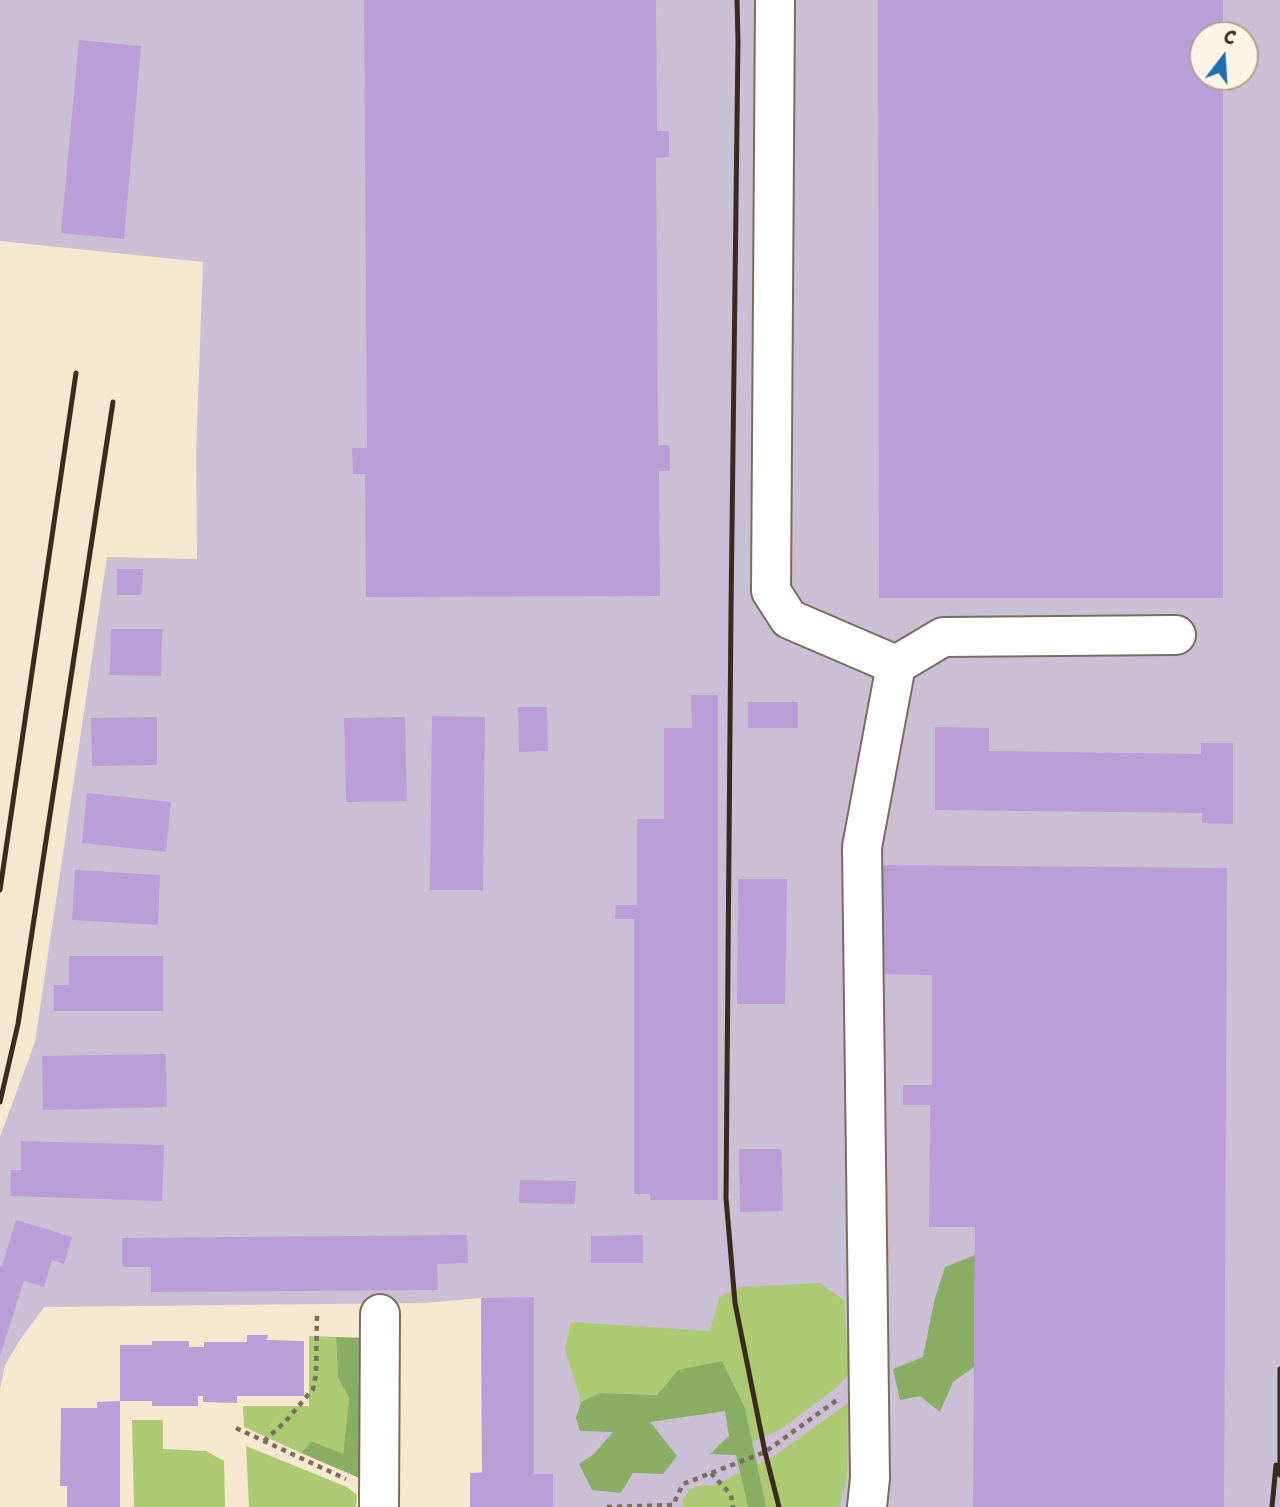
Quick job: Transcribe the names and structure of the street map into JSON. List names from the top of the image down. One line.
{"north":"top"}
